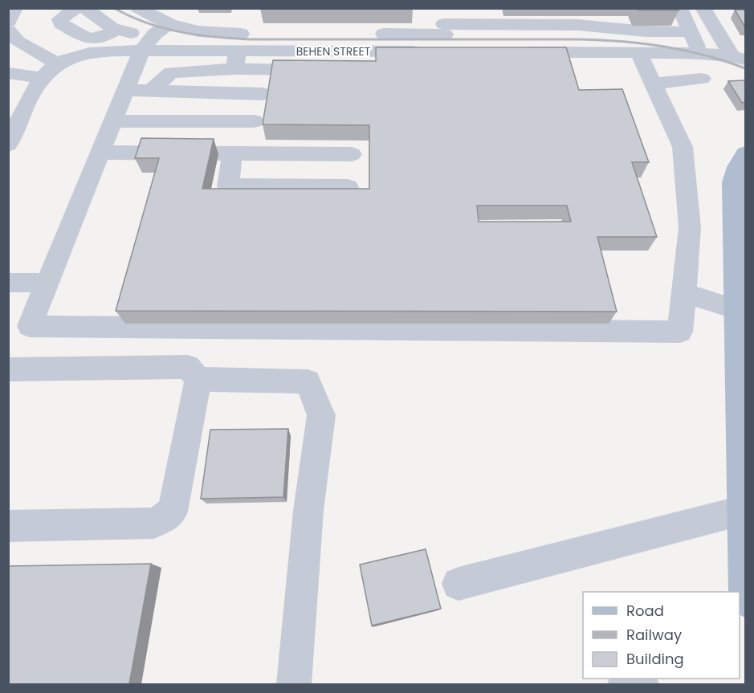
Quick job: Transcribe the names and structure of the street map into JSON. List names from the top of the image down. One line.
{"streets":{"street":["BEHEN STREET"]},"legend":["Road","Railway","Building"]}
